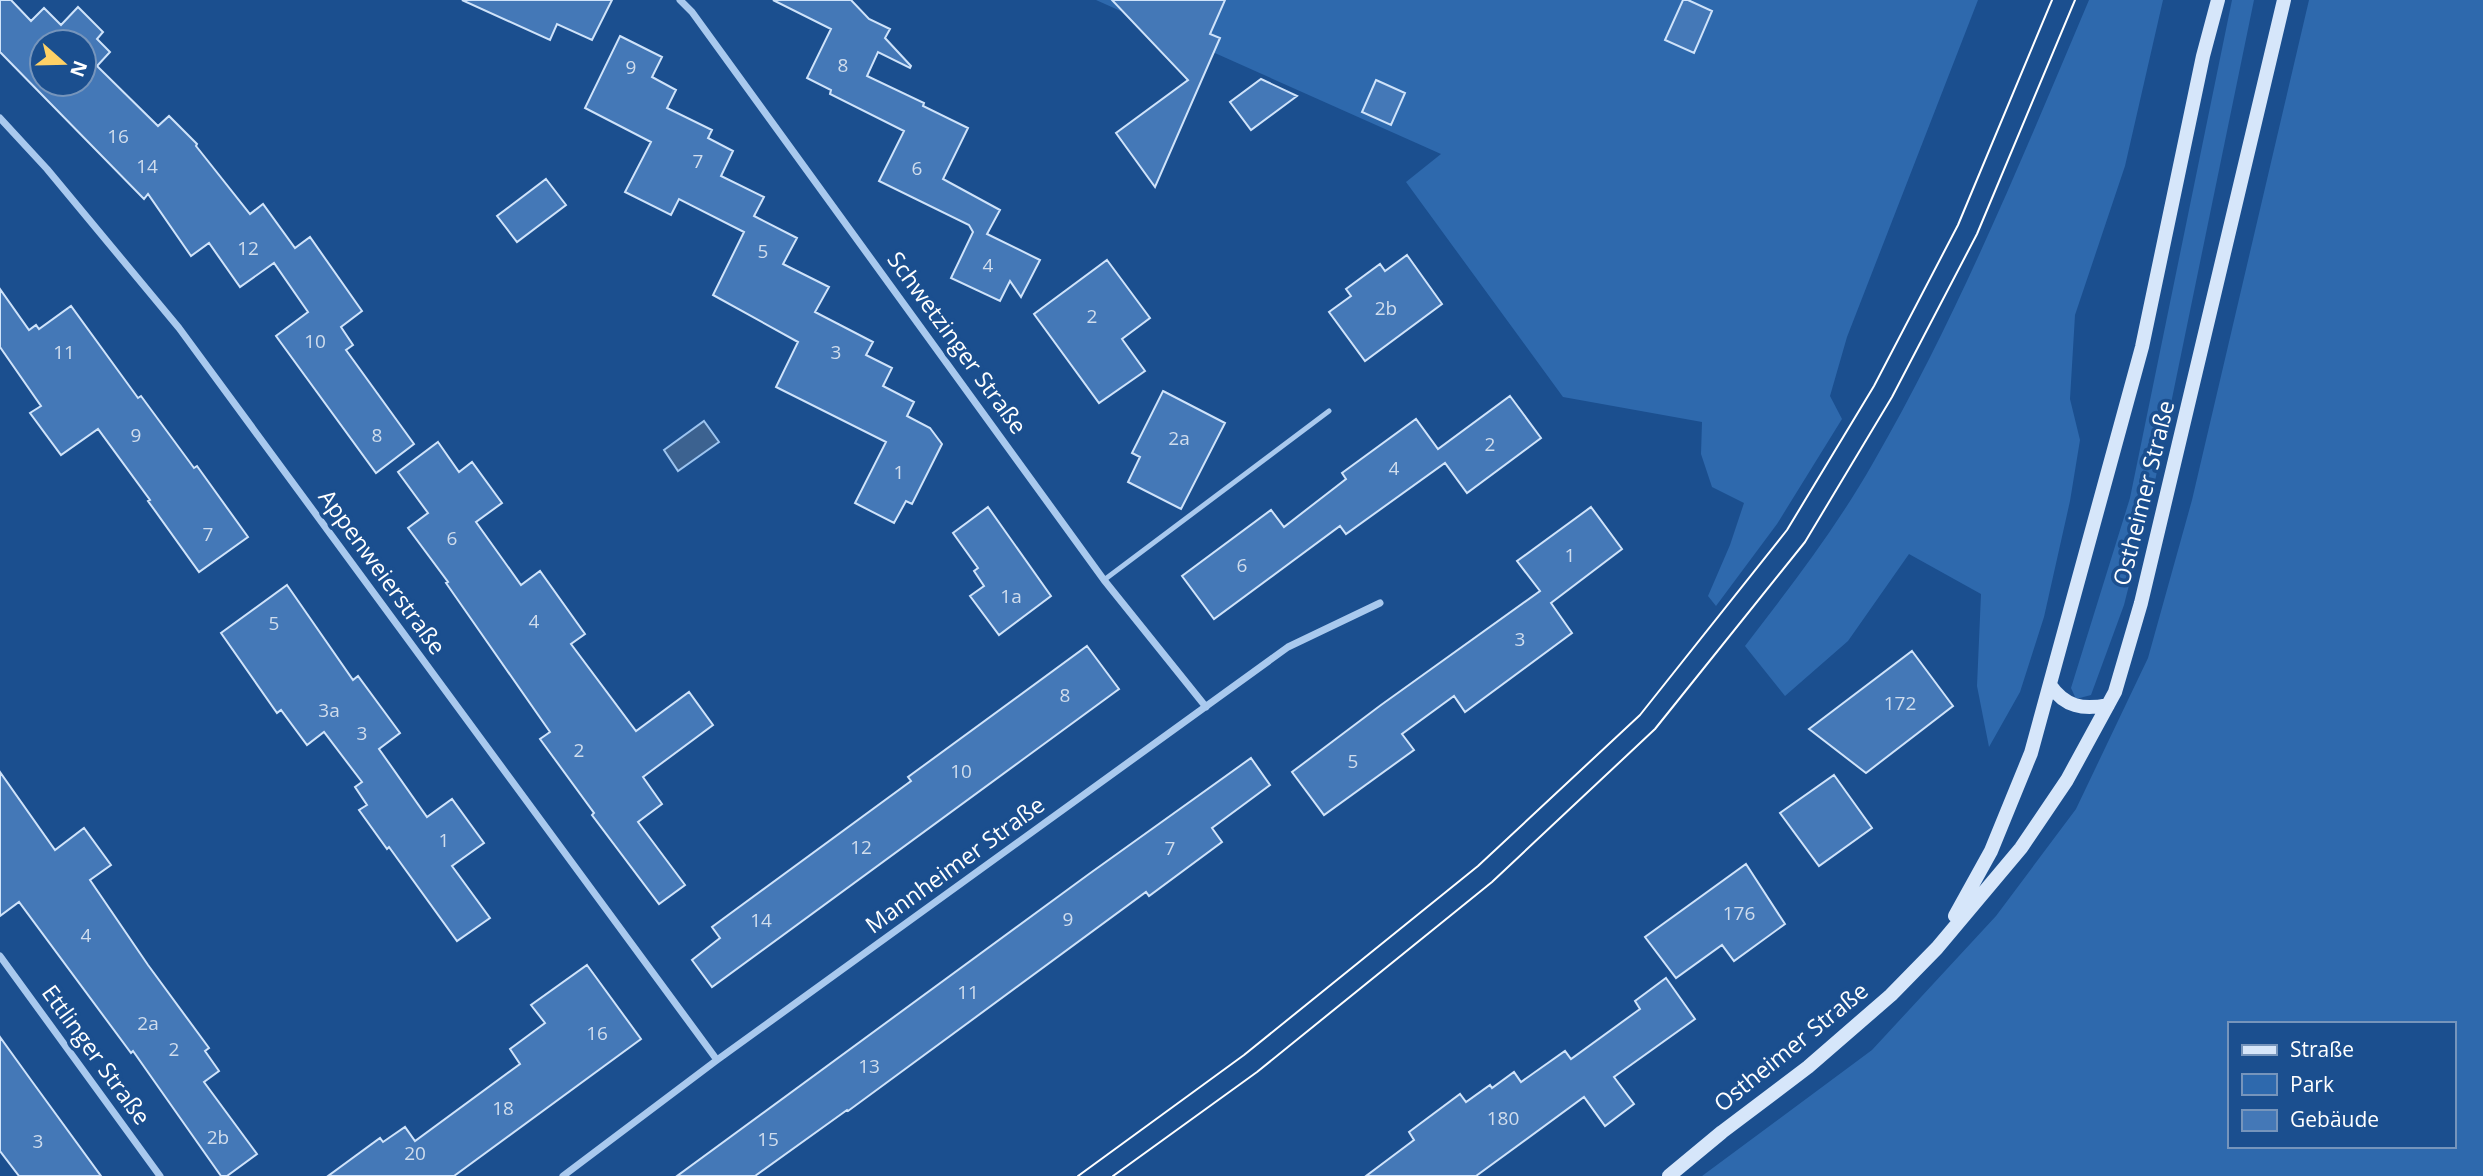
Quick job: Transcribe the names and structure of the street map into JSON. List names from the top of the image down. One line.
{"streets":{"main road":["Ostheimer Straße"],"street":["Schwetzinger Straße","Appenweierstraße","Mannheimer Straße","Ettlinger Straße"]},"crossings":[["Schwetzinger Straße","Mannheimer Straße"],["Appenweierstraße","Mannheimer Straße"]],"house_numbers":["8","9","16","7","14","6","12","5","4","2b","2","10","11","3","9","8","2a","2","4","1","7","6","1","6","1a","4","5","3","8","172","3a","3","2","5","10","1","12","7","176","9","14","4","11","2a","16","2","13","18","180","2b","15","3","20"],"legend":["Straße","Park","Gebäude"],"north":"right"}
